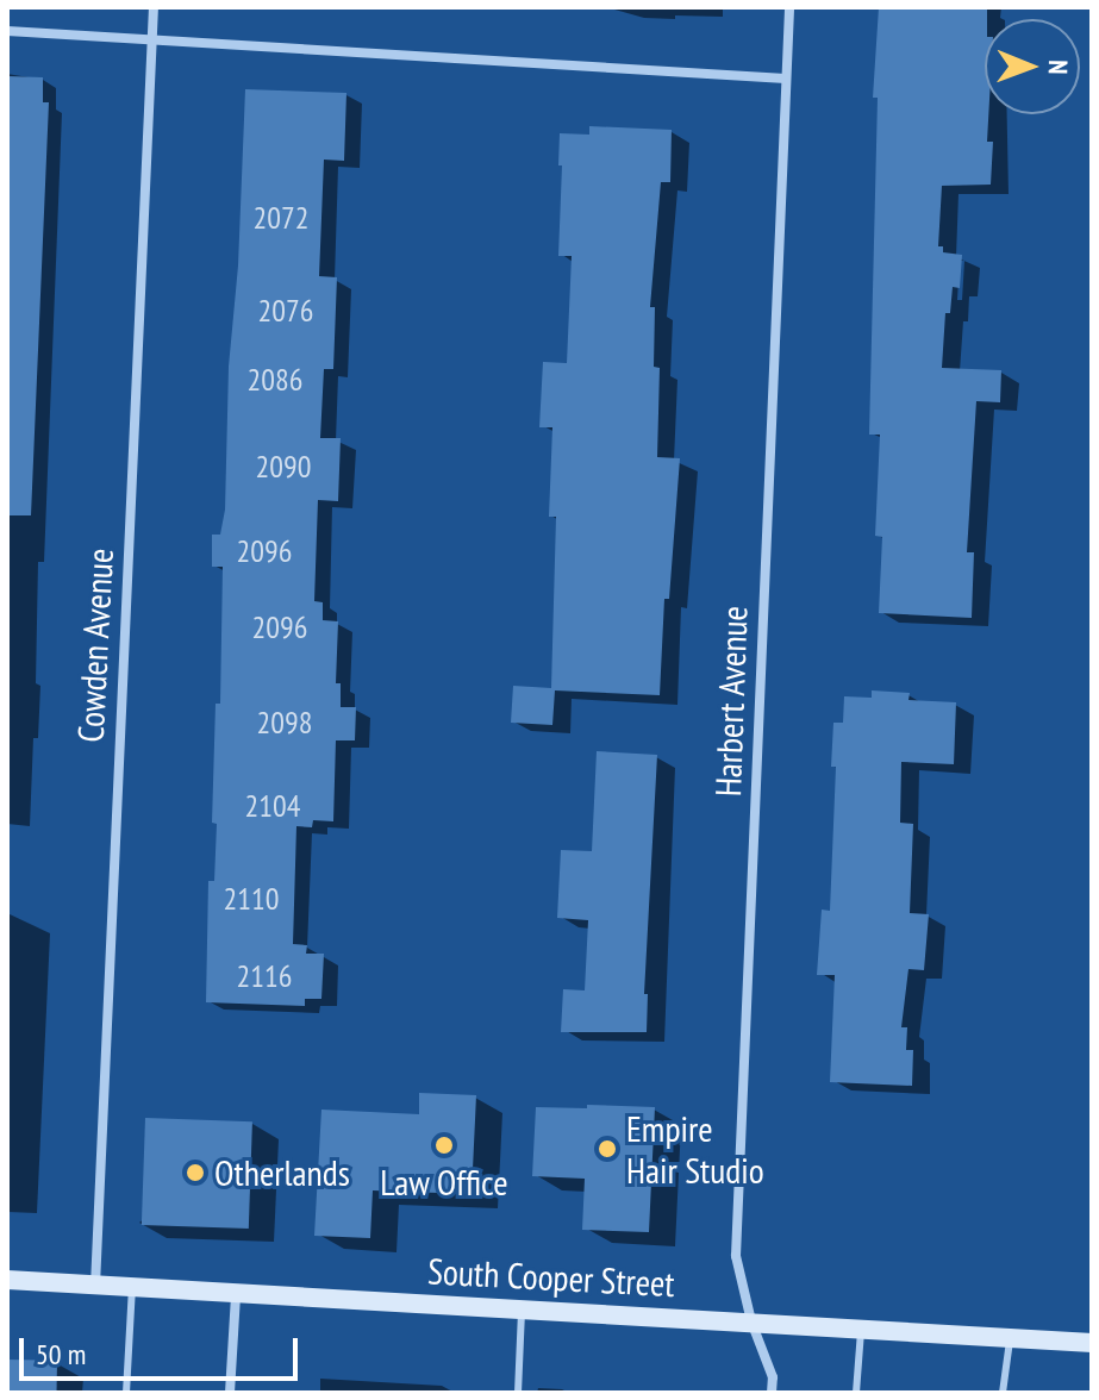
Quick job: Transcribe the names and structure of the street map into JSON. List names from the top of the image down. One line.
{"streets":{"main road":["South Cooper Street"],"street":["Cowden Avenue","Harbert Avenue"]},"crossings":[["Cowden Avenue","South Cooper Street"],["Harbert Avenue","South Cooper Street"]],"places":["Law Office","Empire Hair Studio","Otherlands"],"house_numbers":["2072","2076","2086","2090","2096","2096","2098","2104","2110","2116"],"scale_bar":"50 m","north":"right"}
